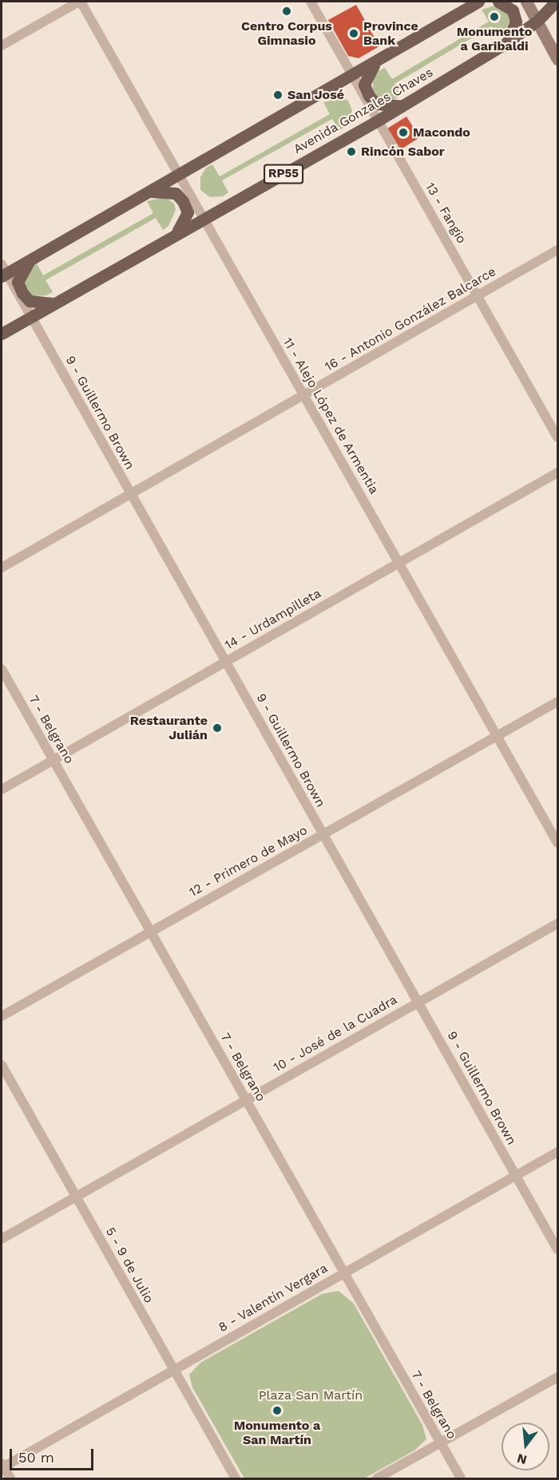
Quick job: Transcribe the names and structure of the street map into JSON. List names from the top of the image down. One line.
{"streets":{"main road":["Avenida Gonzales Chaves","RP55"],"street":["13 - Fangio","16 - Antonio González Balcarce","9 - Guillermo Brown","11 - Alejo López de Armentia","14 - Urdampilleta","7 - Belgrano","12 - Primero de Mayo","10 - José de la Cuadra","5 - 9 de Julio","8 - Valentín Vergara"]},"crossings":[["Avenida Gonzales Chaves","13 - Fangio"],["Avenida Gonzales Chaves","9 - Guillermo Brown"],["Avenida Gonzales Chaves","11 - Alejo López de Armentia"],["13 - Fangio","16 - Antonio González Balcarce"],["16 - Antonio González Balcarce","9 - Guillermo Brown"],["16 - Antonio González Balcarce","11 - Alejo López de Armentia"],["9 - Guillermo Brown","14 - Urdampilleta"],["9 - Guillermo Brown","12 - Primero de Mayo"],["9 - Guillermo Brown","10 - José de la Cuadra"],["9 - Guillermo Brown","8 - Valentín Vergara"],["11 - Alejo López de Armentia","14 - Urdampilleta"],["11 - Alejo López de Armentia","12 - Primero de Mayo"],["14 - Urdampilleta","7 - Belgrano"],["7 - Belgrano","12 - Primero de Mayo"],["7 - Belgrano","10 - José de la Cuadra"],["7 - Belgrano","8 - Valentín Vergara"],["10 - José de la Cuadra","5 - 9 de Julio"],["5 - 9 de Julio","8 - Valentín Vergara"]],"parks":["Plaza San Martín"],"places":["Centro Corpus Gimnasio","Monumento a Garibaldi","Province Bank","San José","Macondo","Rincón Sabor","Restaurante Julián","Monumento a San Martín"],"scale_bar":"50 m","north":"bottom"}
